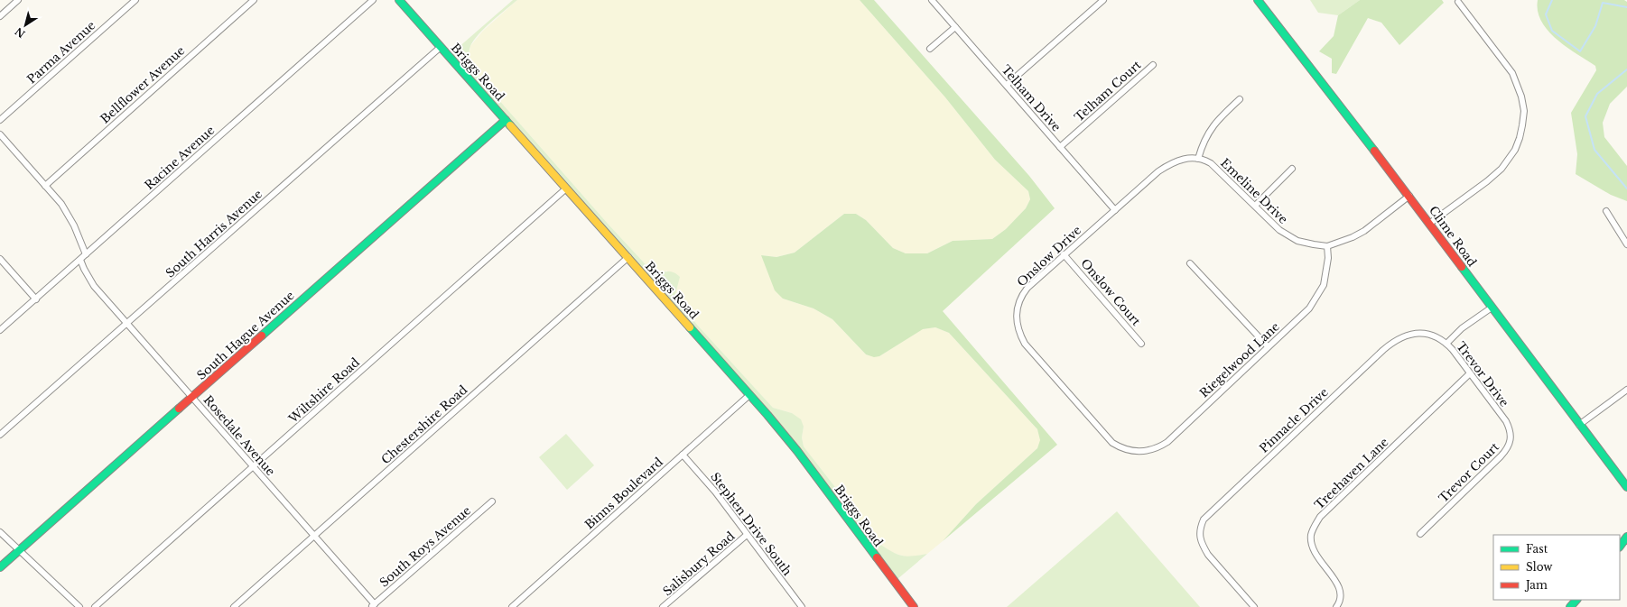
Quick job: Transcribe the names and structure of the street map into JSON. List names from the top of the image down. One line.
{"streets":{"street":["Parma Avenue","Briggs Road","Bellflower Avenue","Telham Court","Telham Drive","Racine Avenue","Emeline Drive","South Harris Avenue","Clime Road","Onslow Drive","Onslow Court","South Hague Avenue","Riegelwood Lane","Trevor Drive","Wiltshire Road","Pinnacle Drive","Chestershire Road","Rosedale Avenue","Trevor Court","Treehaven Lane","Binns Boulevard","Stephen Drive South","South Roys Avenue","Salisbury Road"]},"crossings":[["Briggs Road","South Harris Avenue"],["Briggs Road","South Hague Avenue"],["Briggs Road","Wiltshire Road"],["Briggs Road","Chestershire Road"],["Briggs Road","Binns Boulevard"],["Telham Court","Telham Drive"],["Telham Drive","Onslow Drive"],["Racine Avenue","Rosedale Avenue"],["Emeline Drive","Clime Road"],["Emeline Drive","Onslow Drive"],["Emeline Drive","Riegelwood Lane"],["South Harris Avenue","Rosedale Avenue"],["Onslow Drive","Onslow Court"],["Onslow Drive","Riegelwood Lane"],["South Hague Avenue","Rosedale Avenue"],["Trevor Drive","Pinnacle Drive"],["Trevor Drive","Trevor Court"],["Trevor Drive","Treehaven Lane"],["Wiltshire Road","Rosedale Avenue"],["Chestershire Road","Rosedale Avenue"],["Rosedale Avenue","South Roys Avenue"],["Binns Boulevard","Stephen Drive South"],["Stephen Drive South","Salisbury Road"]],"legend":["Fast","Slow","Jam"],"north":"bottom left"}
